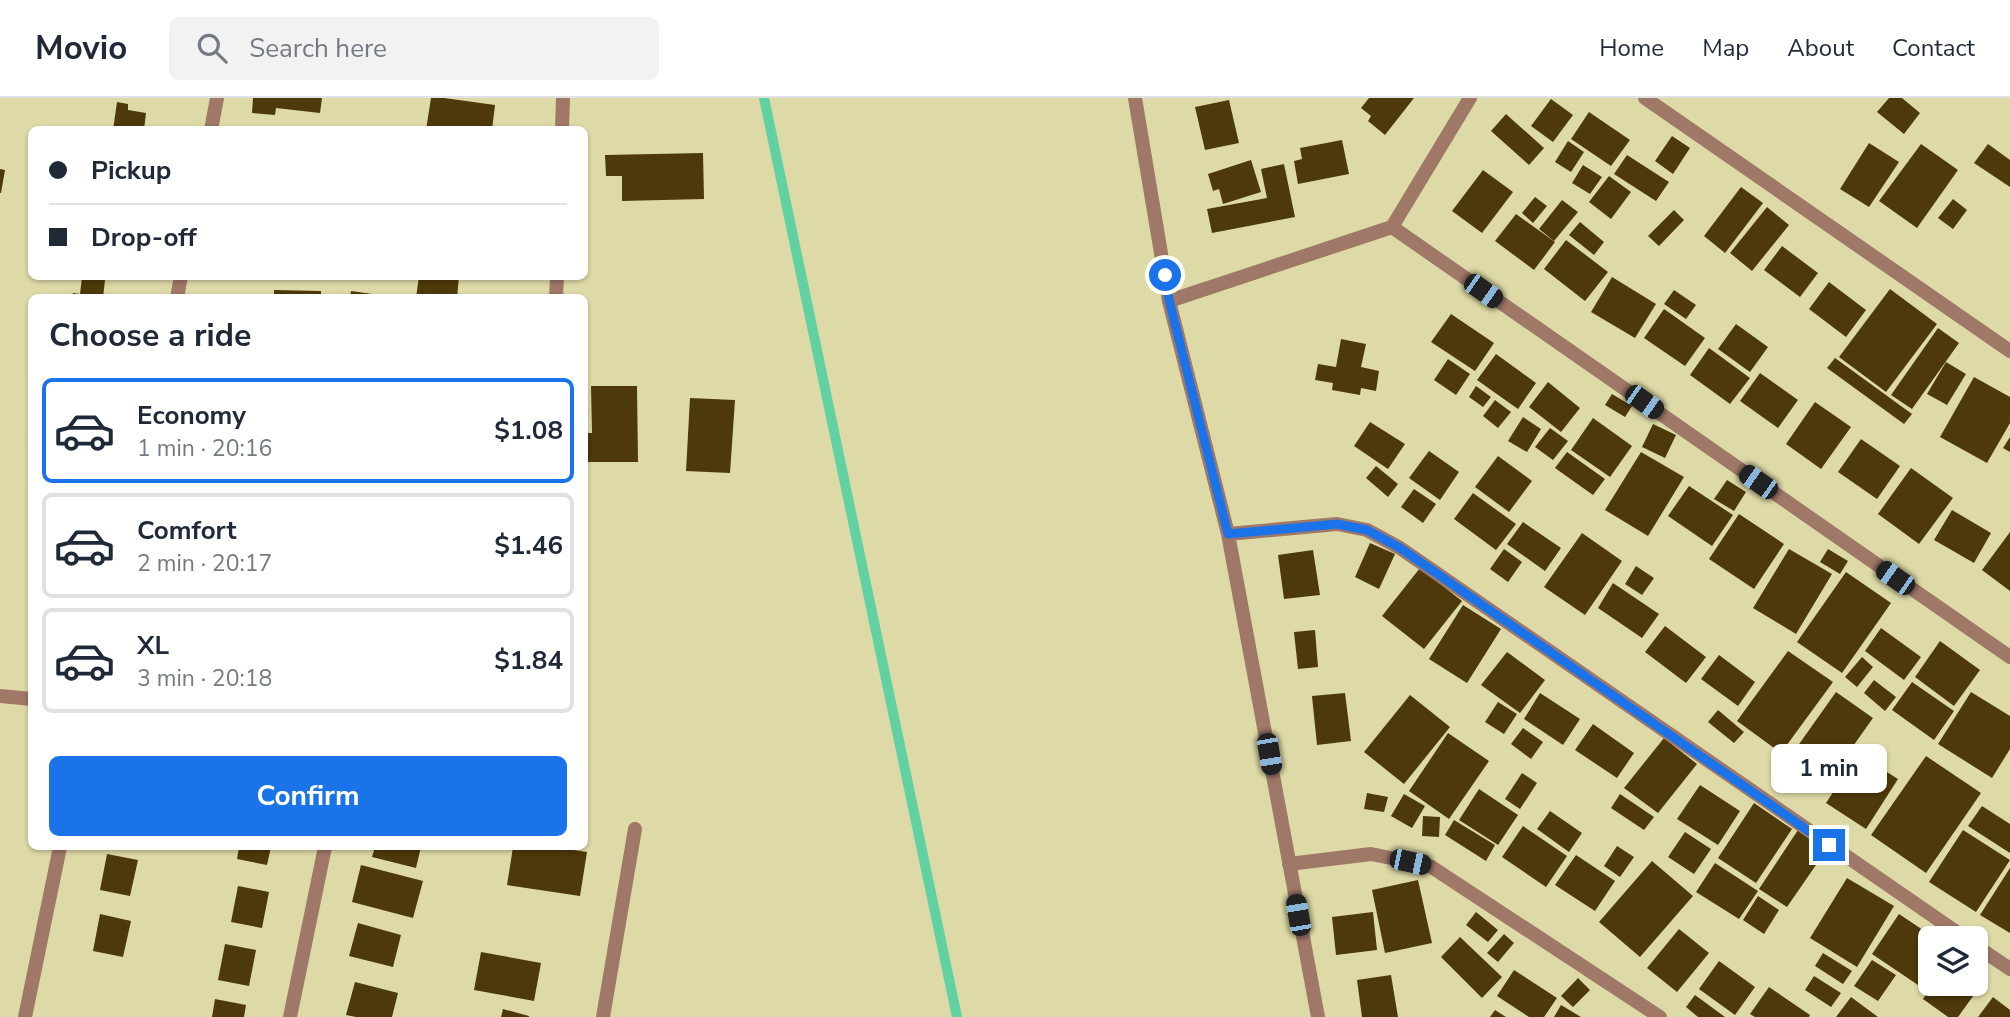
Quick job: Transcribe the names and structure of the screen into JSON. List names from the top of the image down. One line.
{"page":{"header":"Movio","search":"Search here","nav":["Home","Map","About","Contact"],"banner":["Pickup","Drop-off"],"heading":"Choose a ride","list":[{"name":"Economy","note":"1 min · 20:16","value":"$1.08"},{"name":"Comfort","note":"2 min · 20:17","value":"$1.46"},{"name":"XL","note":"3 min · 20:18","value":"$1.84"}],"buttons":"Confirm","bubble":"1 min"}}
